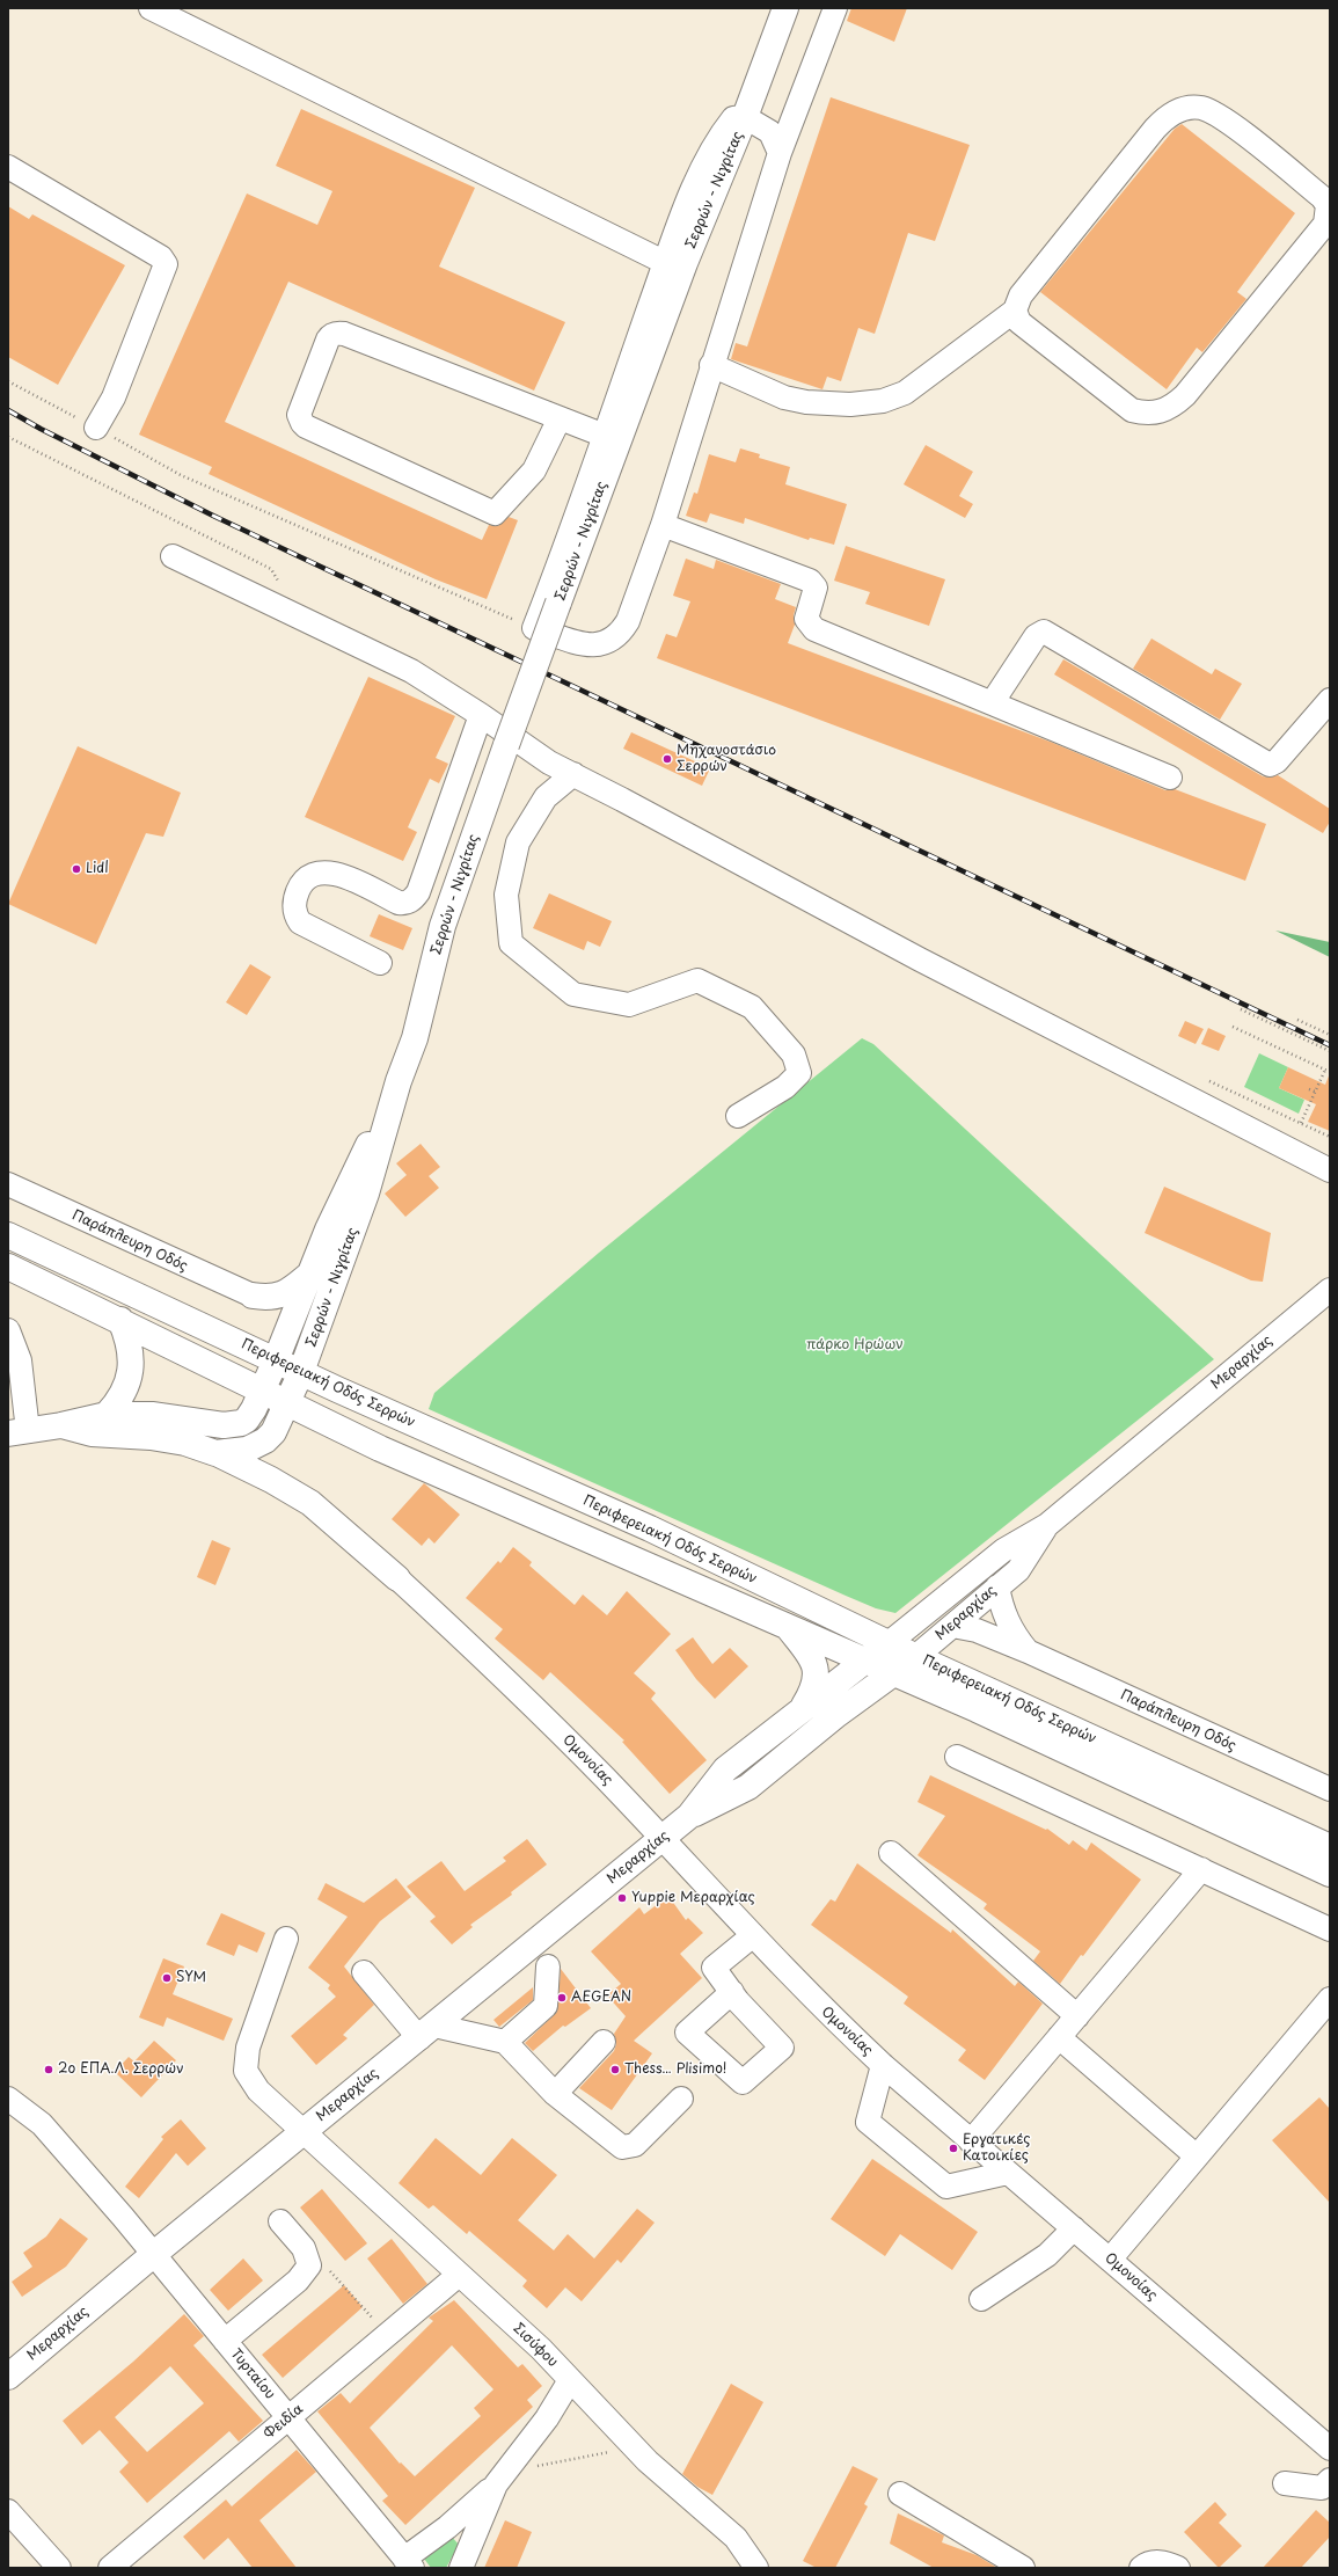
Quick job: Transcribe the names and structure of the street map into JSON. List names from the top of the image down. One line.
{"streets":{"main road":["Σερρών - Νιγρίτας","Μεραρχίας","Περιφερειακή Οδός Σερρών"],"street":["Παράπλευρη Οδός","Ομονοίας","Σισύφου","Τυρταίου","Φειδία"]},"crossings":[["Σερρών - Νιγρίτας","Περιφερειακή Οδός Σερρών"],["Παράπλευρη Οδός","Μεραρχίας"],["Μεραρχίας","Περιφερειακή Οδός Σερρών"],["Μεραρχίας","Ομονοίας"],["Μεραρχίας","Σισύφου"],["Μεραρχίας","Τυρταίου"],["Σισύφου","Τυρταίου"],["Σισύφου","Φειδία"],["Τυρταίου","Φειδία"]],"parks":["πάρκο Ηρώων"],"places":["Μηχανοστάσιο Σερρών","Lidl","Yuppie Μεραρχίας","SYM","AEGEAN","2ο ΕΠΑ.Λ. Σερρών","Thess… Plisimo!","Εργατικές Κατοικίες"]}
